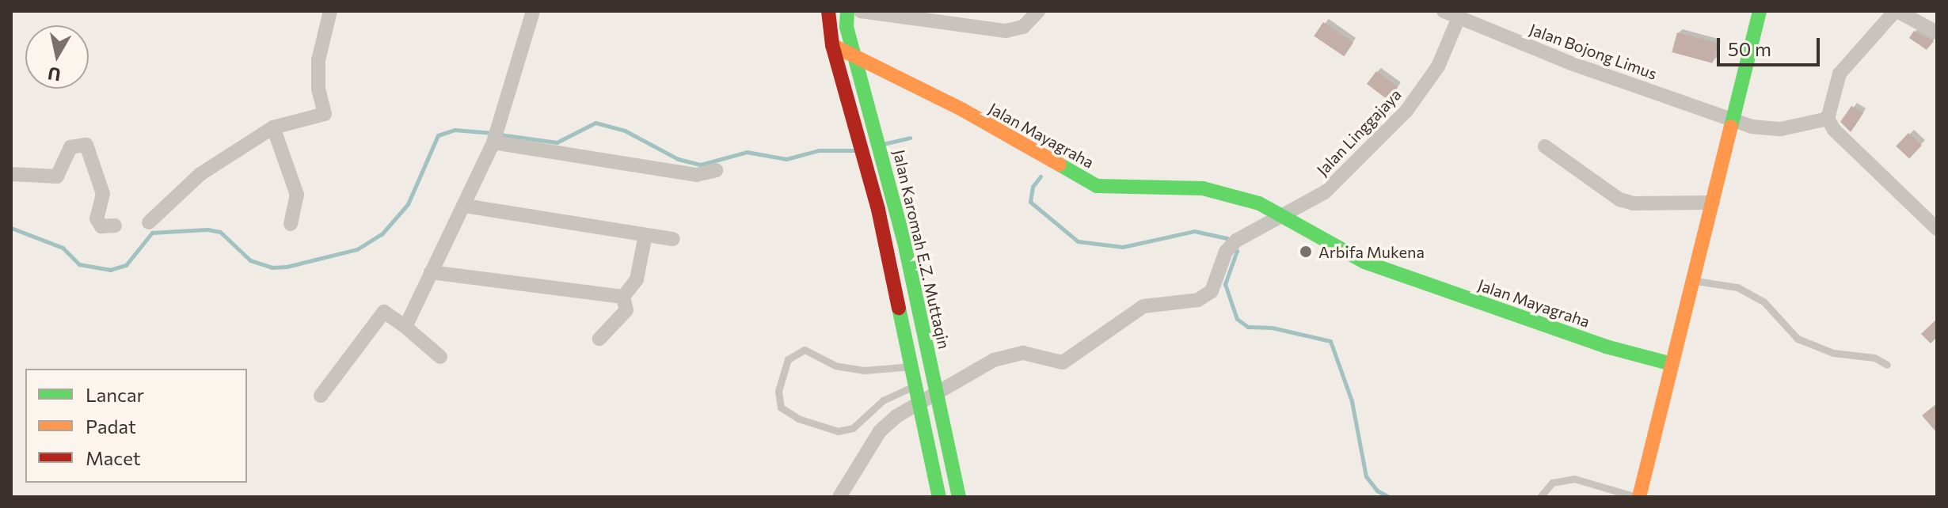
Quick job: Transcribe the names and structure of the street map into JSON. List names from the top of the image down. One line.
{"streets":{"street":["Jalan Bojong Limus","Jalan Linggajaya","Jalan Mayagraha","Jalan Karomah E.Z. Muttaqin"]},"crossings":[["Jalan Bojong Limus","Jalan Linggajaya"],["Jalan Linggajaya","Jalan Mayagraha"],["Jalan Linggajaya","Jalan Karomah E.Z. Muttaqin"],["Jalan Mayagraha","Jalan Karomah E.Z. Muttaqin"]],"places":["Arbifa Mukena"],"legend":["Lancar","Padat","Macet"],"scale_bar":"50 m","north":"bottom"}
